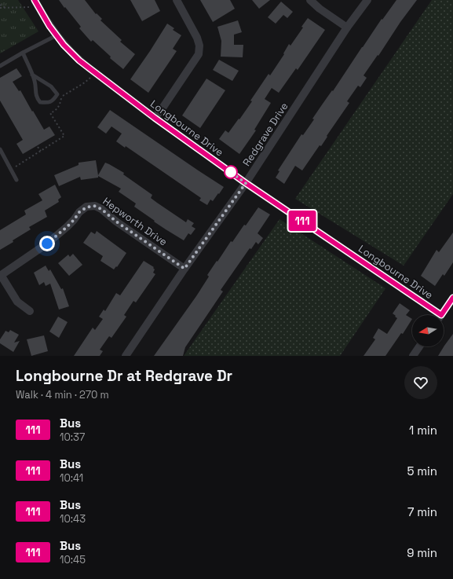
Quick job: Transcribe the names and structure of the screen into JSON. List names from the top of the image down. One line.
{"streets":{"street":["Longbourne Drive","Redgrave Drive","Hepworth Drive"]},"crossings":[["Longbourne Drive","Redgrave Drive"],["Redgrave Drive","Hepworth Drive"]],"lines":["bus line 111"],"north":"left","page":{"on_map":"111","heading":["Longbourne Dr at Redgrave Dr","Walk · 4 min · 270 m"],"list":[{"mark":"111","name":"Bus","note":"10:37","value":"1 min"},{"mark":"111","name":"Bus","note":"10:41","value":"5 min"},{"mark":"111","name":"Bus","note":"10:43","value":"7 min"},{"mark":"111","name":"Bus","note":"10:45","value":"9 min"}]}}
